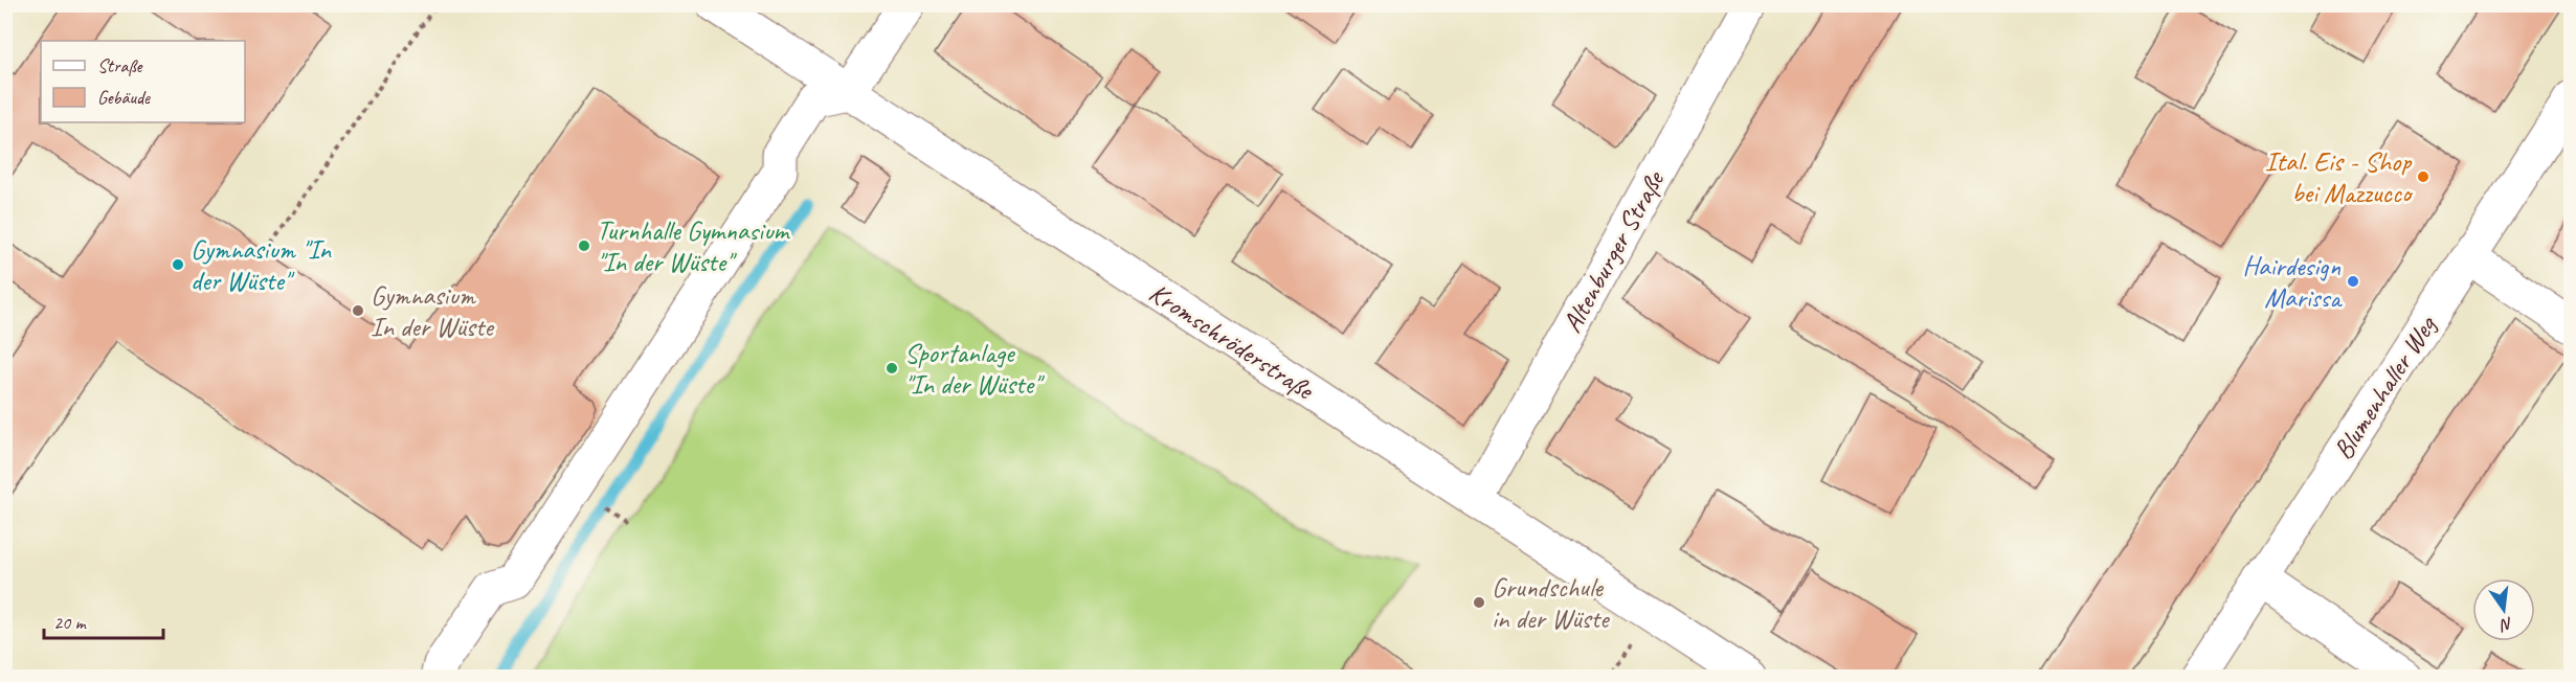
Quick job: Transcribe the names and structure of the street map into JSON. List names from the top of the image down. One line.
{"streets":{"street":["Altenburger Straße","Kromschröderstraße","Blumenhaller Weg"]},"crossings":[["Altenburger Straße","Kromschröderstraße"]],"places":["Ital. Eis - Shop bei Mazzucco","Turnhalle Gymnasium \"In der Wüste\"","Gymnasium \"In der Wüste\"","Hairdesign Marissa","Gymnasium In der Wüste","Sportanlage \"In der Wüste\"","Grundschule in der Wüste"],"legend":["Straße","Gebäude"],"scale_bar":"20 m","north":"bottom"}
